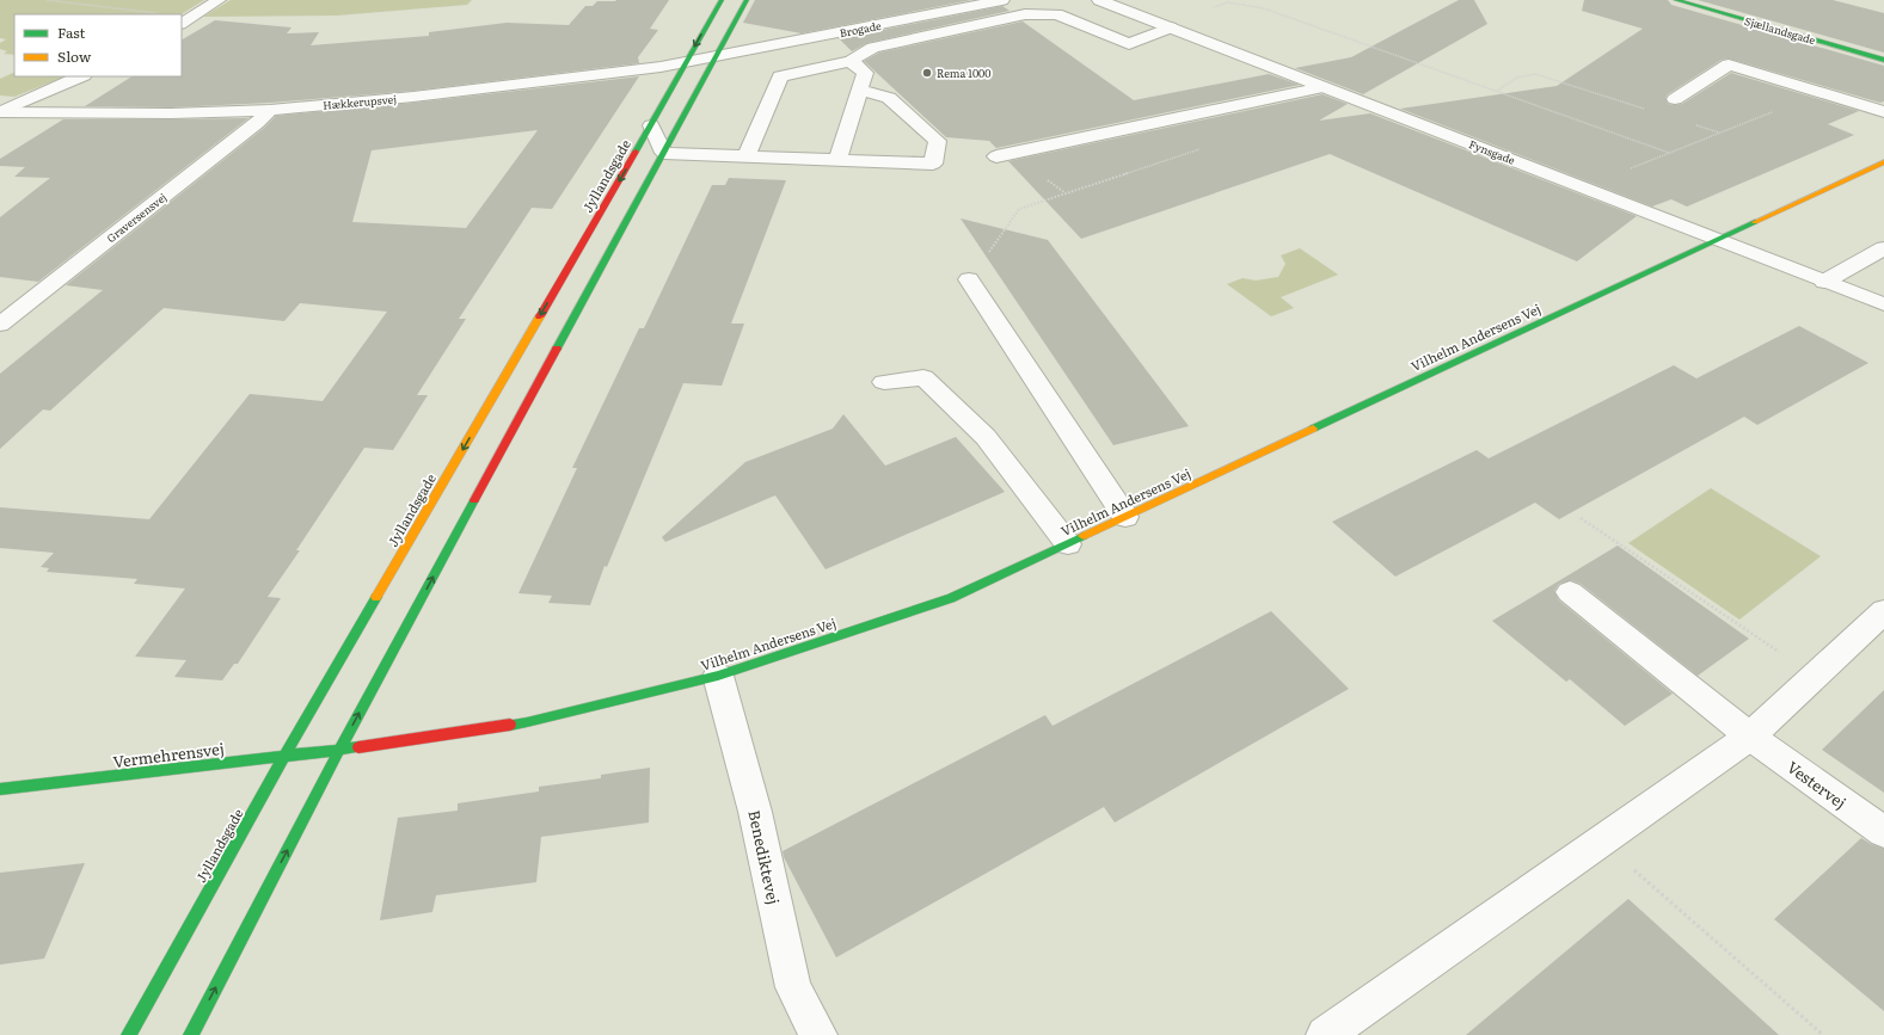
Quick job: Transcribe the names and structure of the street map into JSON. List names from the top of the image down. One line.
{"streets":{"street":["Brogade","Sjællandsgade","Hækkerupsvej","Fynsgade","Jyllandsgade","Graversensvej","Vilhelm Andersens Vej","Vermehrensvej","Vestervej","Benediktevej"]},"crossings":[["Brogade","Hækkerupsvej"],["Hækkerupsvej","Jyllandsgade"],["Hækkerupsvej","Graversensvej"],["Fynsgade","Vilhelm Andersens Vej"],["Jyllandsgade","Vermehrensvej"],["Vilhelm Andersens Vej","Vermehrensvej"],["Vilhelm Andersens Vej","Benediktevej"]],"places":["Rema 1000"],"legend":["Fast","Slow"]}
